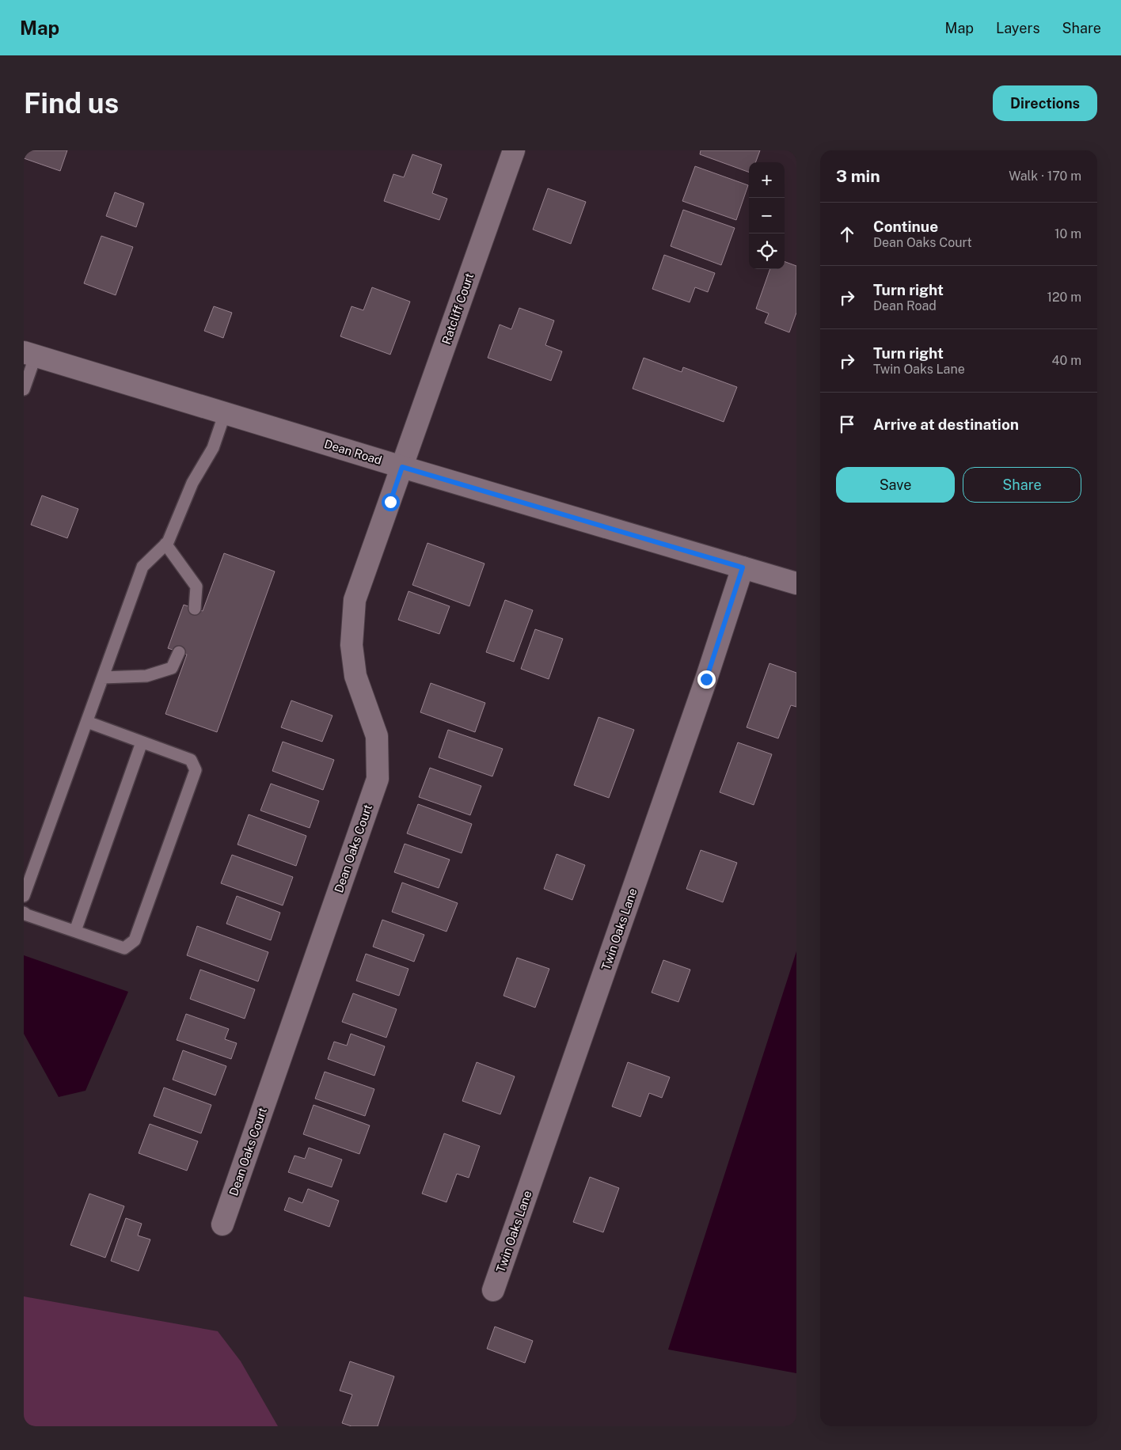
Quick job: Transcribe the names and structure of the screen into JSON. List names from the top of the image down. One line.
{"streets":{"street":["Ratcliff Court","Dean Road","Dean Oaks Court","Twin Oaks Lane"]},"crossings":[["Ratcliff Court","Dean Road"],["Ratcliff Court","Dean Oaks Court"],["Dean Road","Dean Oaks Court"],["Dean Road","Twin Oaks Lane"]],"page":{"header":"Map","nav":["Map","Layers","Share"],"buttons":["Directions",["Save","Share"]],"title":"Find us","heading":["3 min","Walk · 170 m"],"map_buttons":["+","−"],"list":[["Continue","Dean Oaks Court","10 m"],["Turn right","Dean Road","120 m"],["Turn right","Twin Oaks Lane","40 m"],"Arrive at destination"]}}
